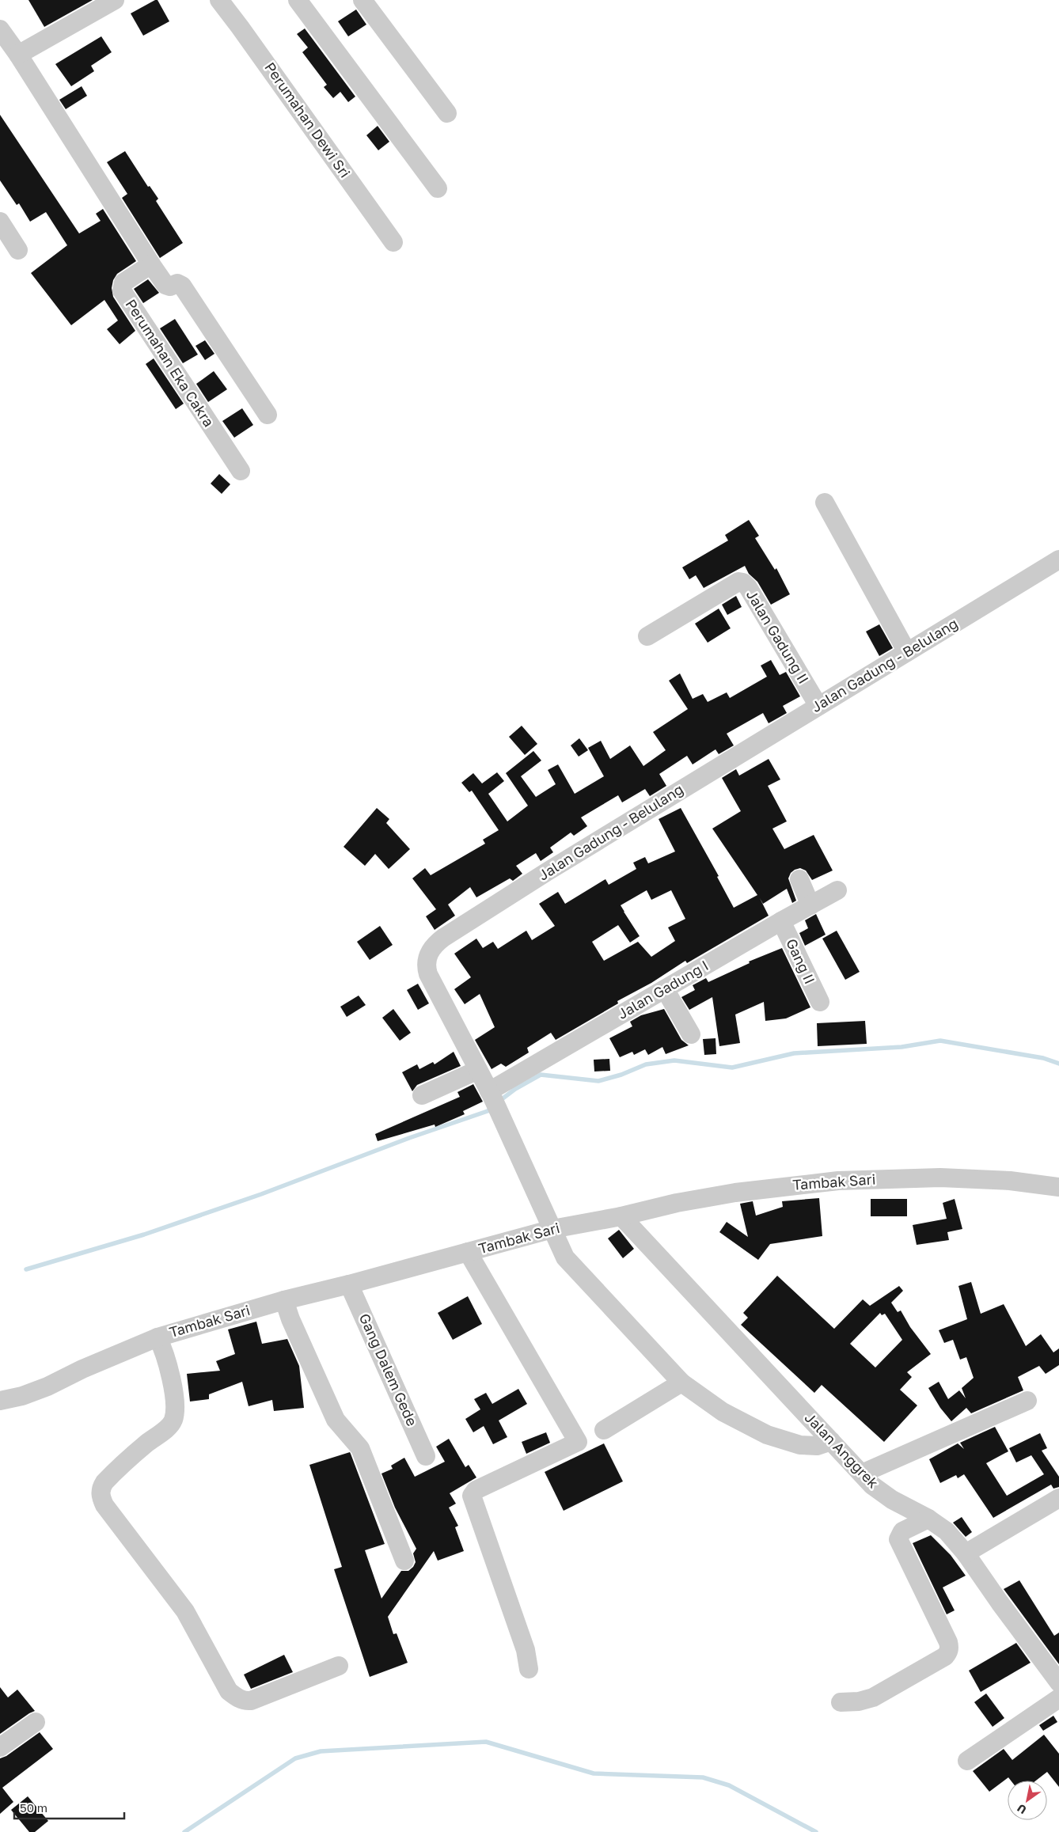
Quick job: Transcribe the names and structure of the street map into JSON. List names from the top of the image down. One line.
{"streets":{"street":["Perumahan Dewi Sri","Perumahan Eka Cakra","Jalan Gadung II","Jalan Gadung - Belulang","Gang II","Jalan Gadung I","Tambak Sari","Gang Dalem Gede","Jalan Anggrek"]},"crossings":[["Jalan Gadung II","Jalan Gadung - Belulang"],["Jalan Gadung - Belulang","Jalan Gadung I"],["Jalan Gadung - Belulang","Tambak Sari"],["Jalan Gadung - Belulang","Jalan Anggrek"],["Gang II","Jalan Gadung I"],["Tambak Sari","Gang Dalem Gede"],["Tambak Sari","Jalan Anggrek"]],"scale_bar":"50 m","north":"bottom left"}
